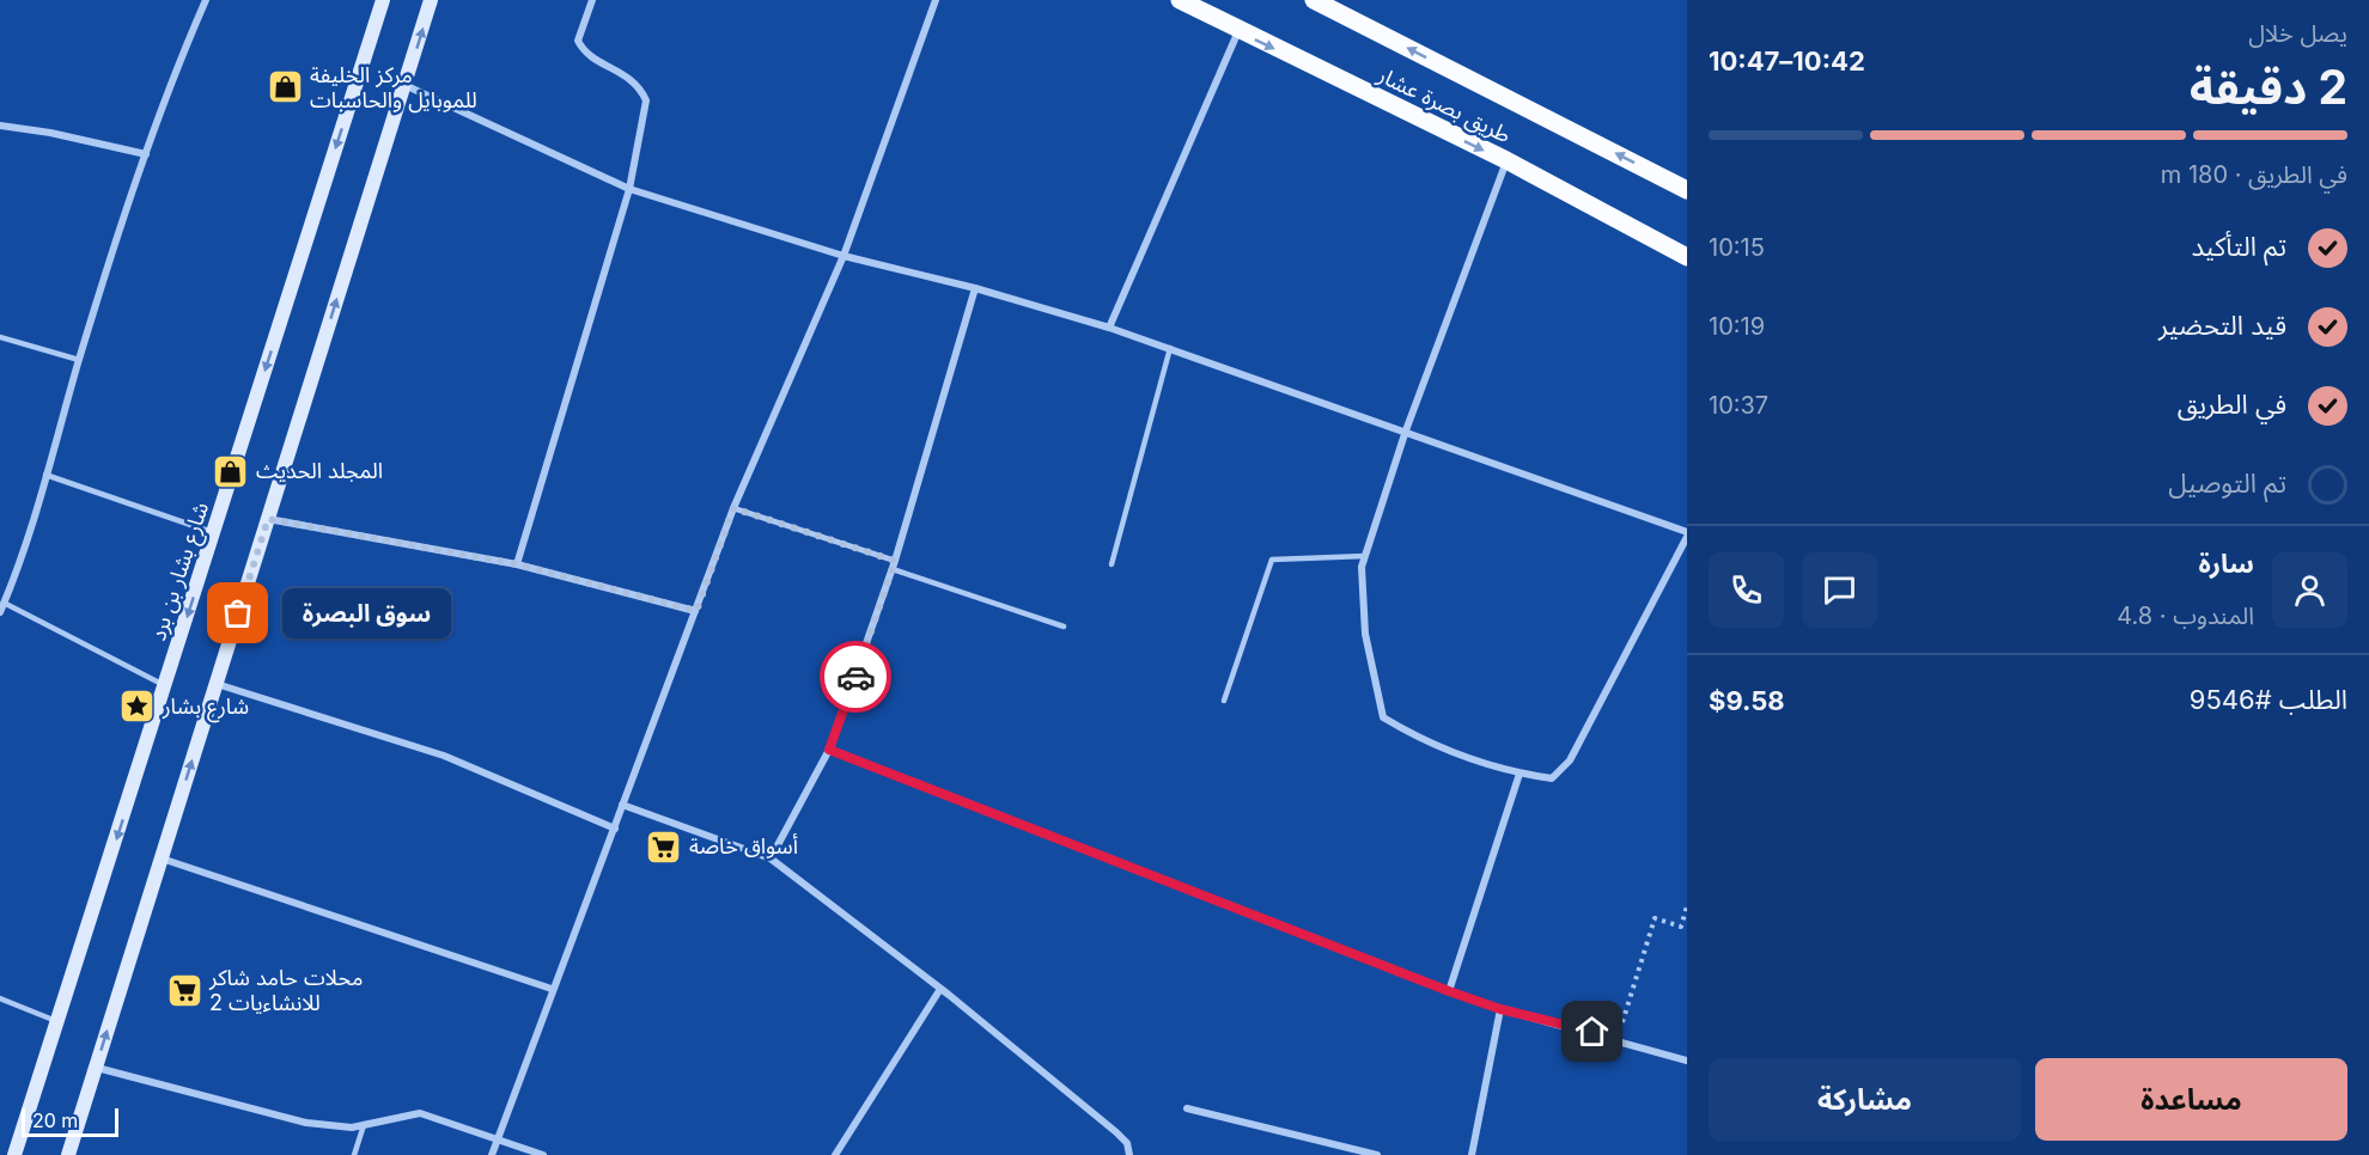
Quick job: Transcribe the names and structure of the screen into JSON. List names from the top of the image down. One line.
{"streets":{"main road":["طريق بصرة عشار","شارع بشار بن برد"]},"places":{"shop":["مركز الخليفة للموبايل والحاسبات","المجلد الحديث"],"other":["سوق البصرة"],"place":["شارع بشار"],"supermarket":["أسواق خاصة","محلات حامد شاكر للانشاءيات 2"]},"scale_bar":"20 m","page":{"heading":["2 دقيقة","يصل خلال","10:42–10:47"],"panel":["سارة","المندوب · 4.8","الطلب #9546","$9.58"],"bar":"في الطريق · 180 m","list":[["تم التأكيد","10:15"],["قيد التحضير","10:19"],["في الطريق","10:37"],"تم التوصيل"],"bubble":"سوق البصرة","buttons":["مساعدة","مشاركة"],"scale":"20 m"}}
